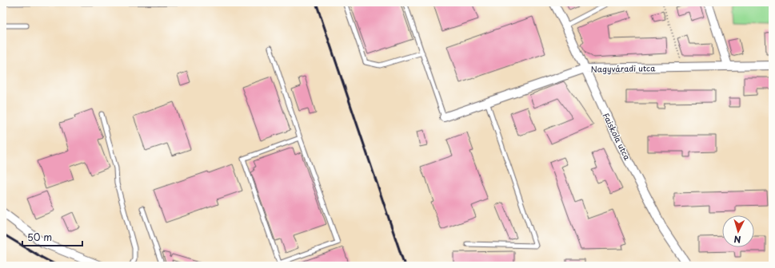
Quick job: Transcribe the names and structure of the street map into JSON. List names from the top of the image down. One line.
{"streets":{"street":["Nagyváradi utca","Faiskola utca"]},"crossings":[["Nagyváradi utca","Faiskola utca"]],"scale_bar":"50 m","north":"bottom"}
